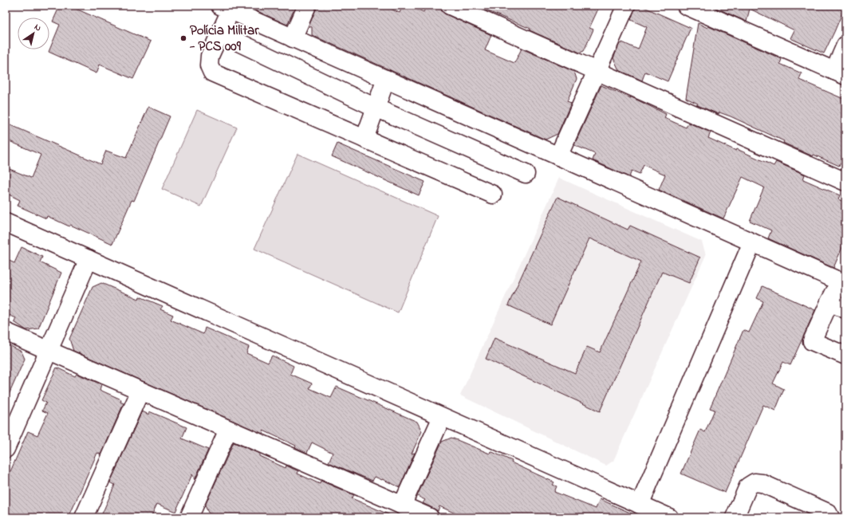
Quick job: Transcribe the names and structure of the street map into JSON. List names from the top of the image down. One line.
{"places":["Polícia Militar - PCS 009"],"north":"top right"}
